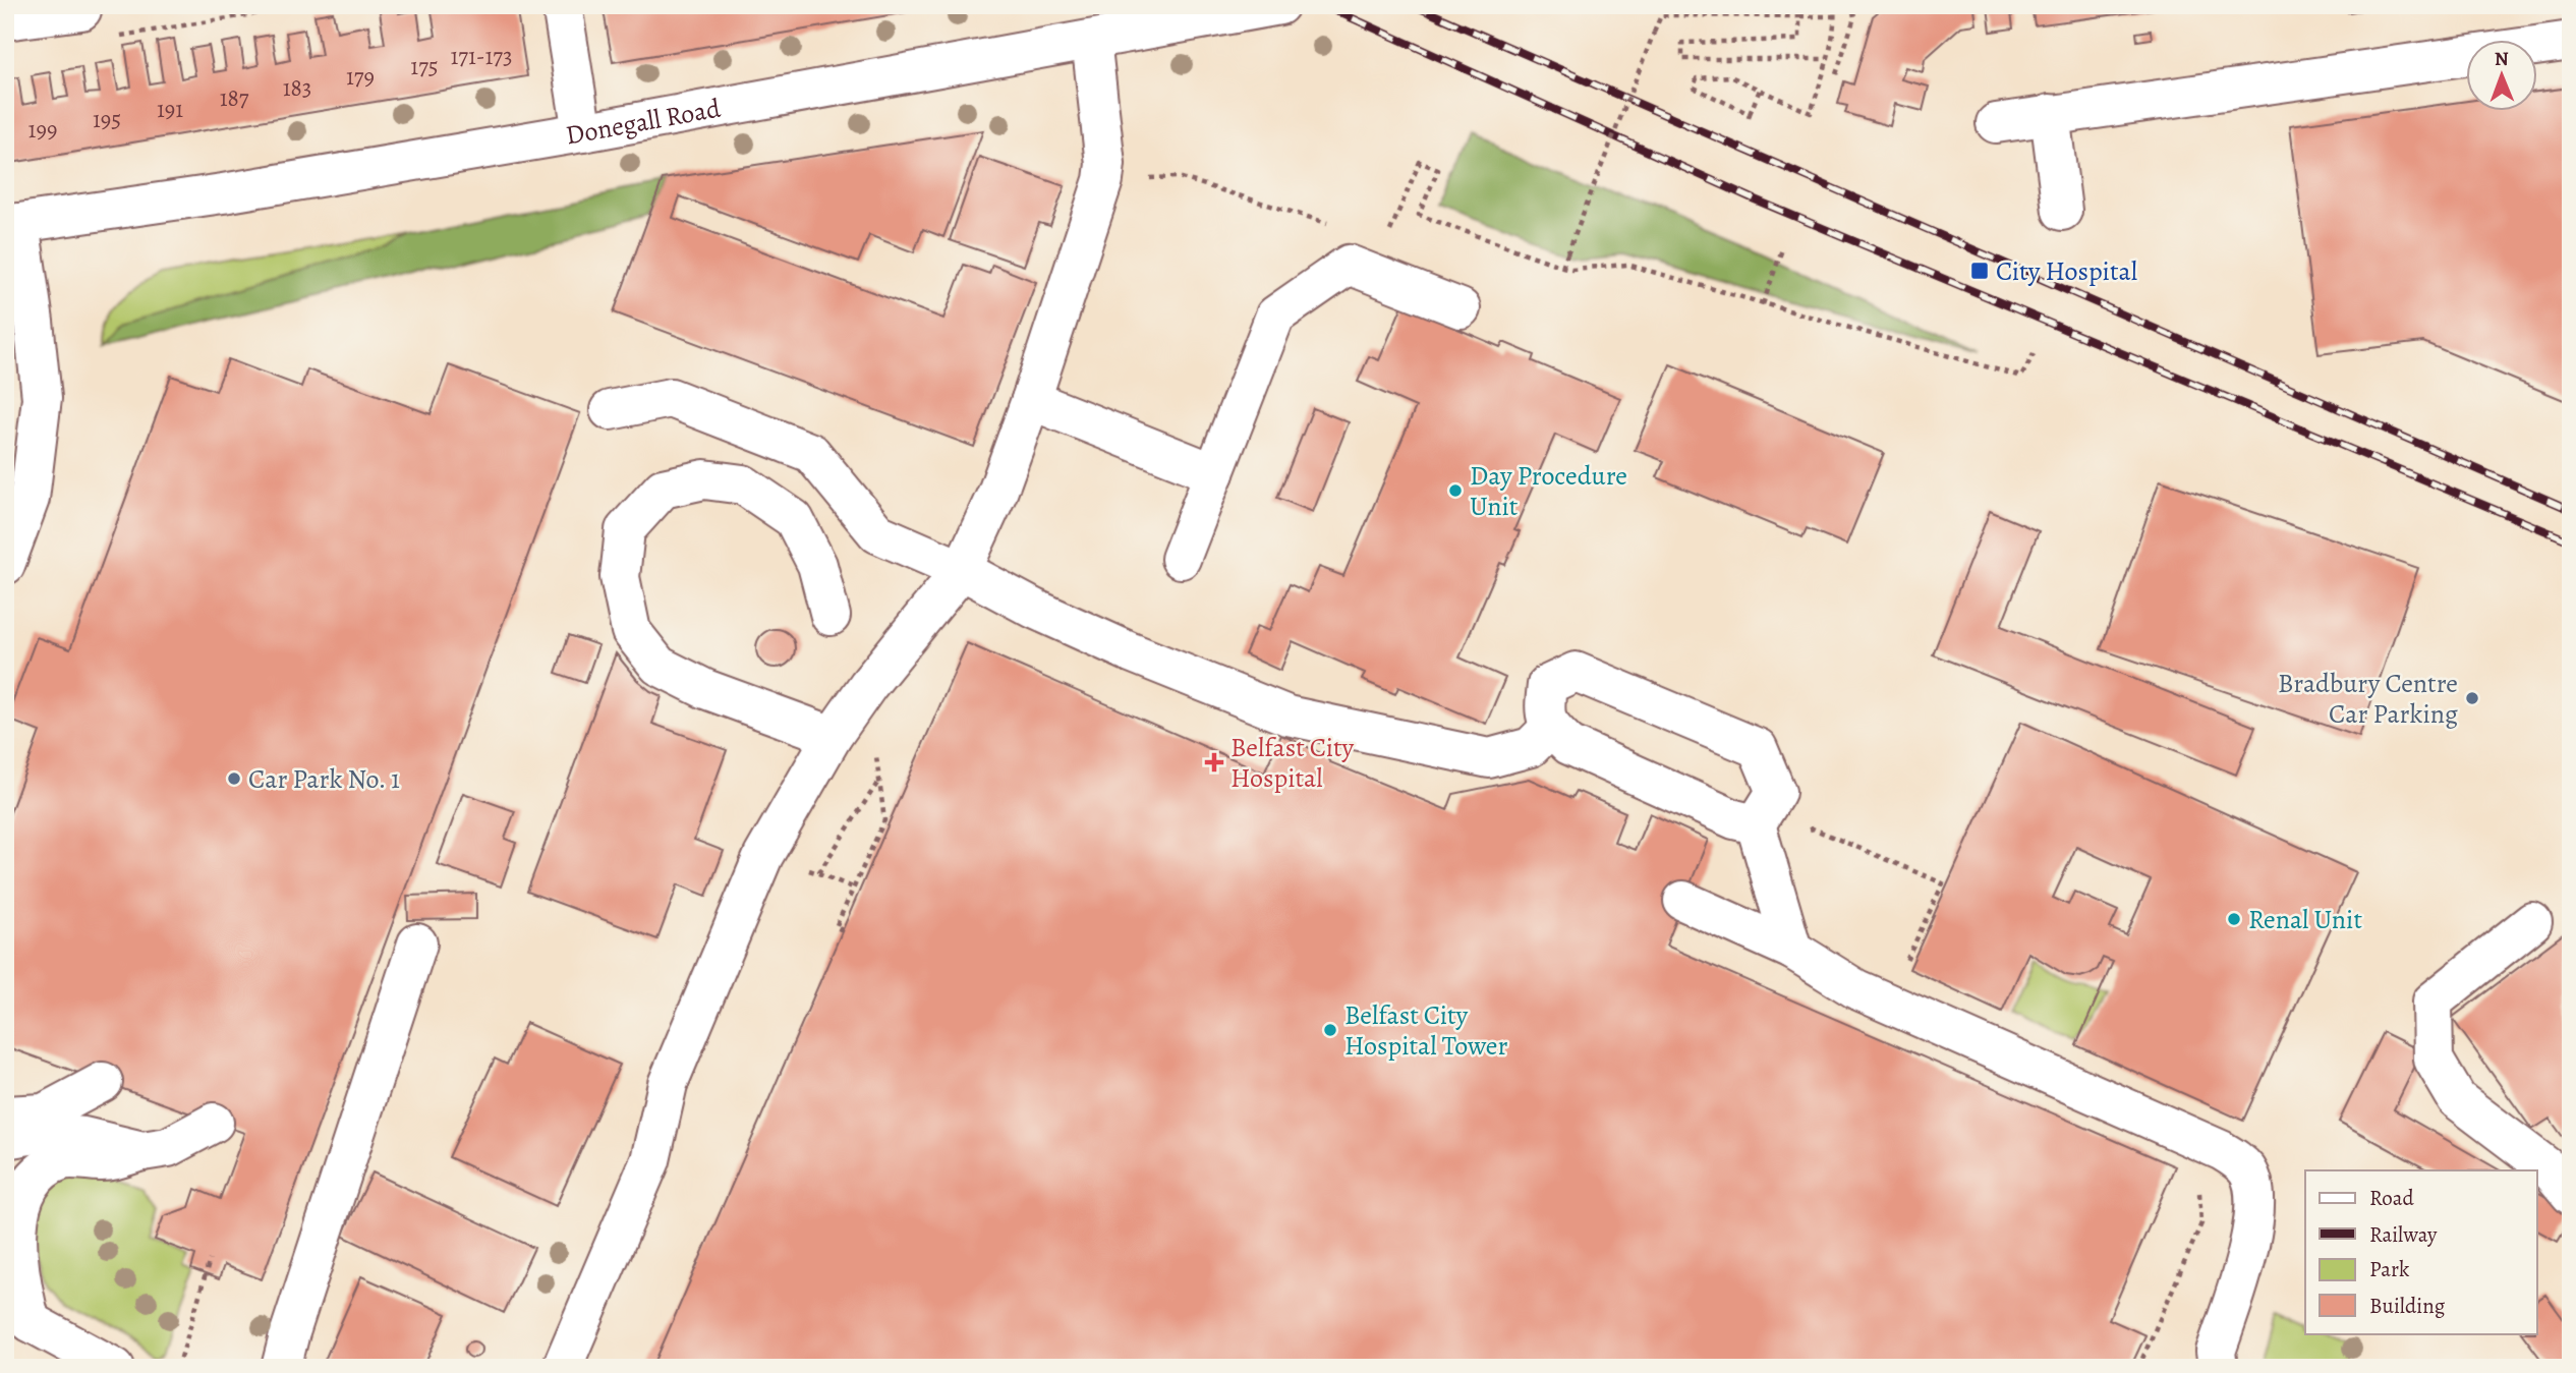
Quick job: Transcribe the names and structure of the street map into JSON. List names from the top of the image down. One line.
{"streets":{"street":["Donegall Road"]},"places":{"transit":["City Hospital"],"other":["Day Procedure Unit","Bradbury Centre Car Parking","Car Park No. 1","Renal Unit","Belfast City Hospital Tower"],"health":["Belfast City Hospital"]},"house_numbers":["171-173","175","179","183","187","191","195","199"],"legend":["Road","Railway","Park","Building"],"north":"top"}
